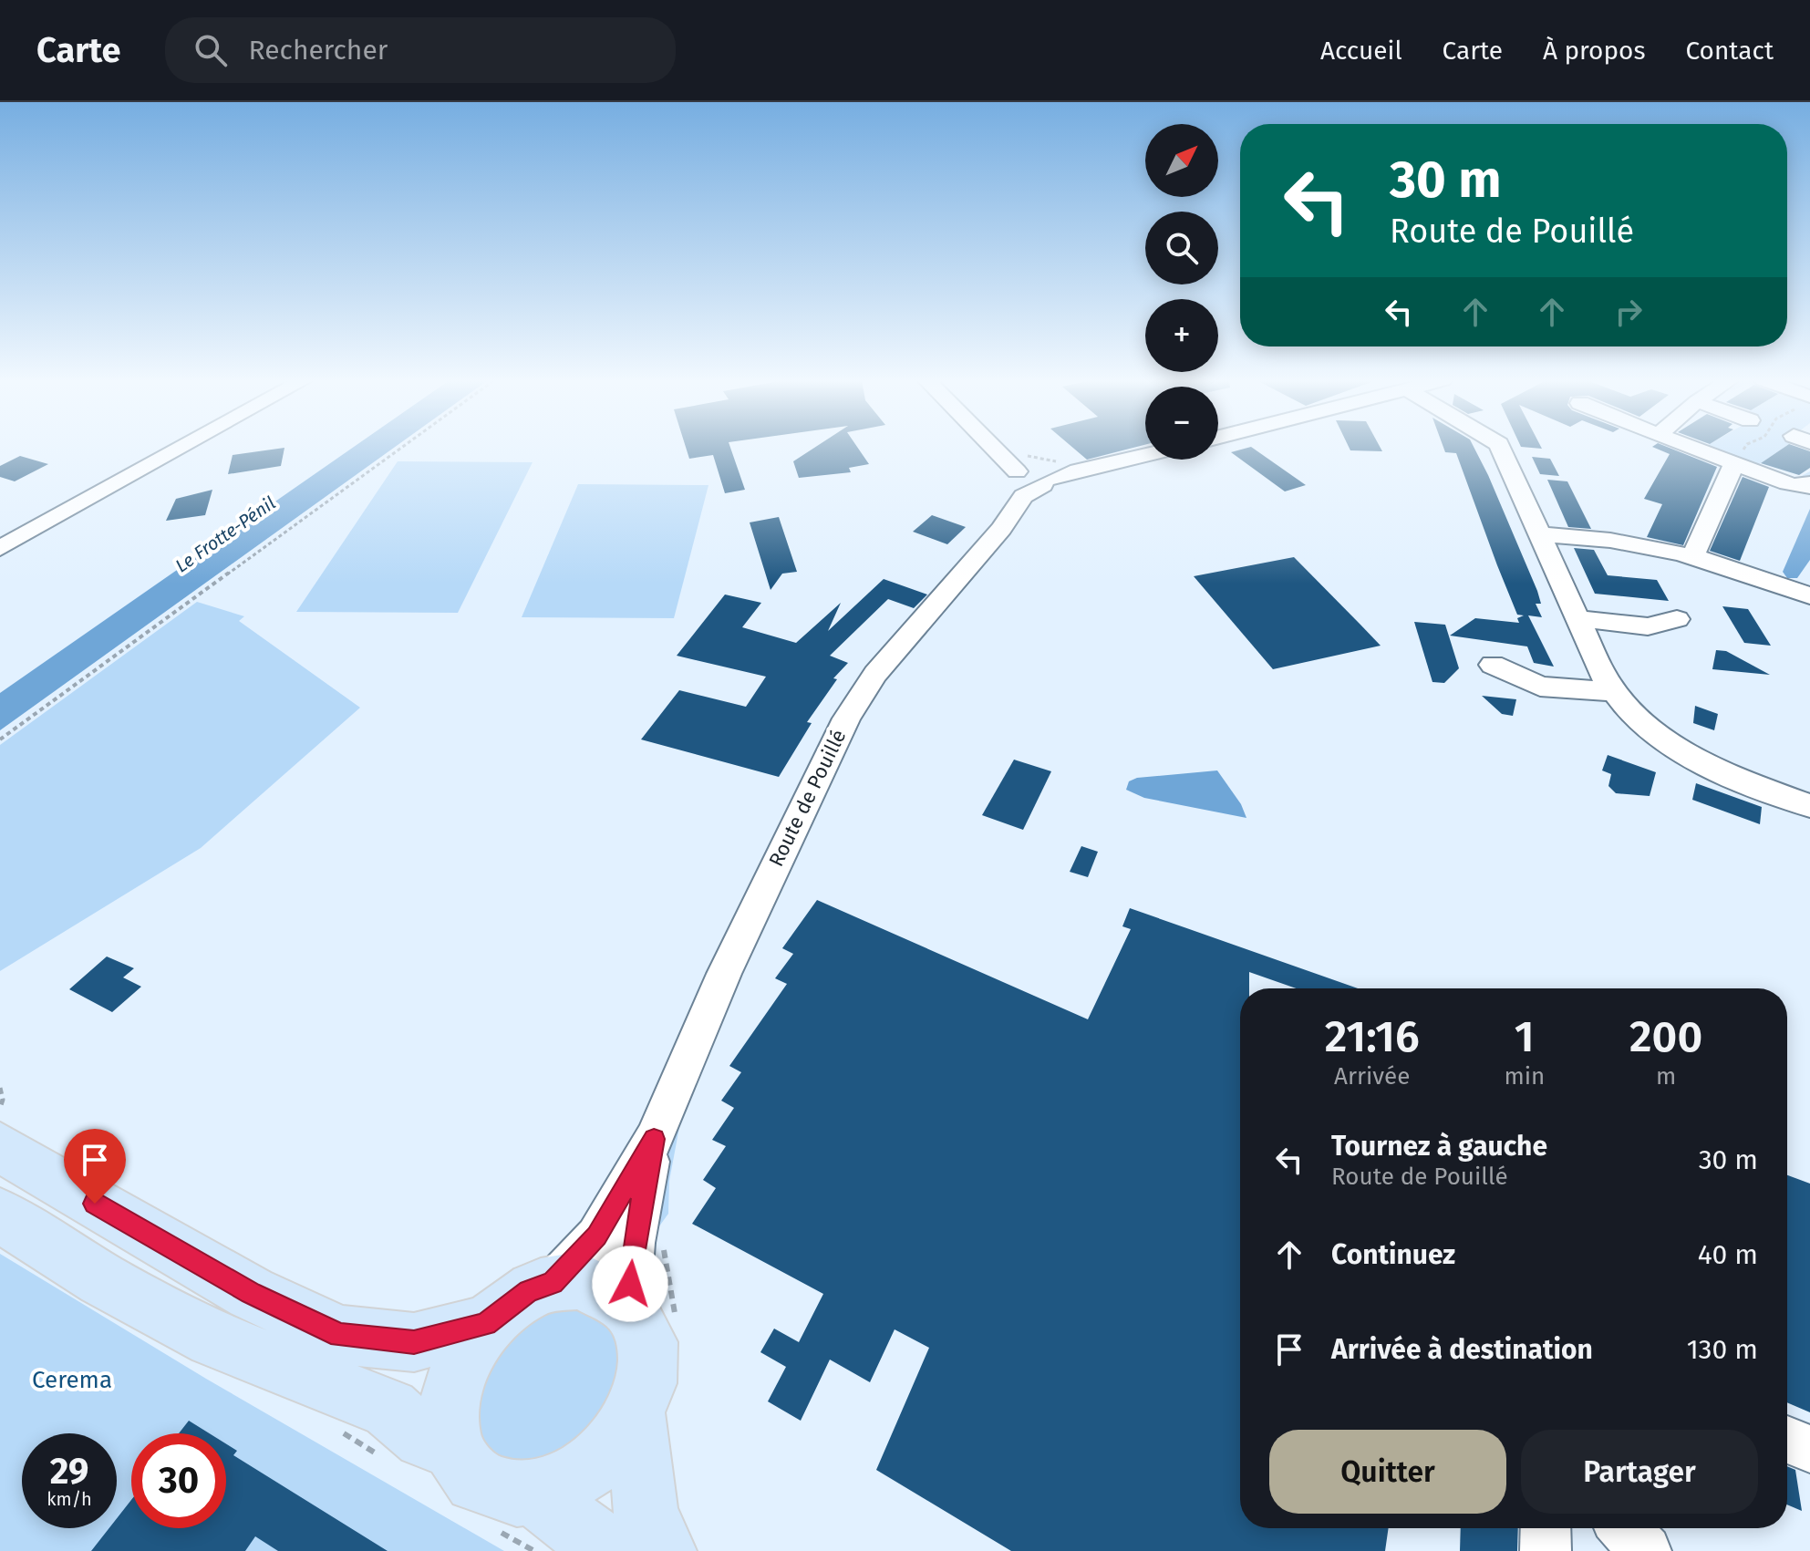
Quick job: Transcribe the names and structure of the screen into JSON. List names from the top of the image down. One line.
{"streets":{"street":["Route de Pouillé"]},"water":["Le Frotte-Pénil"],"parks":["Cerema"],"north":"top right","page":{"header":"Carte","search":"Rechercher","nav":["Accueil","Carte","À propos","Contact"],"map_buttons":["+","−"],"turn":["30 m","Route de Pouillé"],"eta":["21:16","Arrivée","1","min","200","m"],"list":[{"name":"Tournez à gauche","note":"Route de Pouillé","value":"30 m"},{"name":"Continuez","value":"40 m"},{"name":"Arrivée à destination","value":"130 m"}],"buttons":["Quitter","Partager"],"speed":"29 km/h","limit":"30"}}
